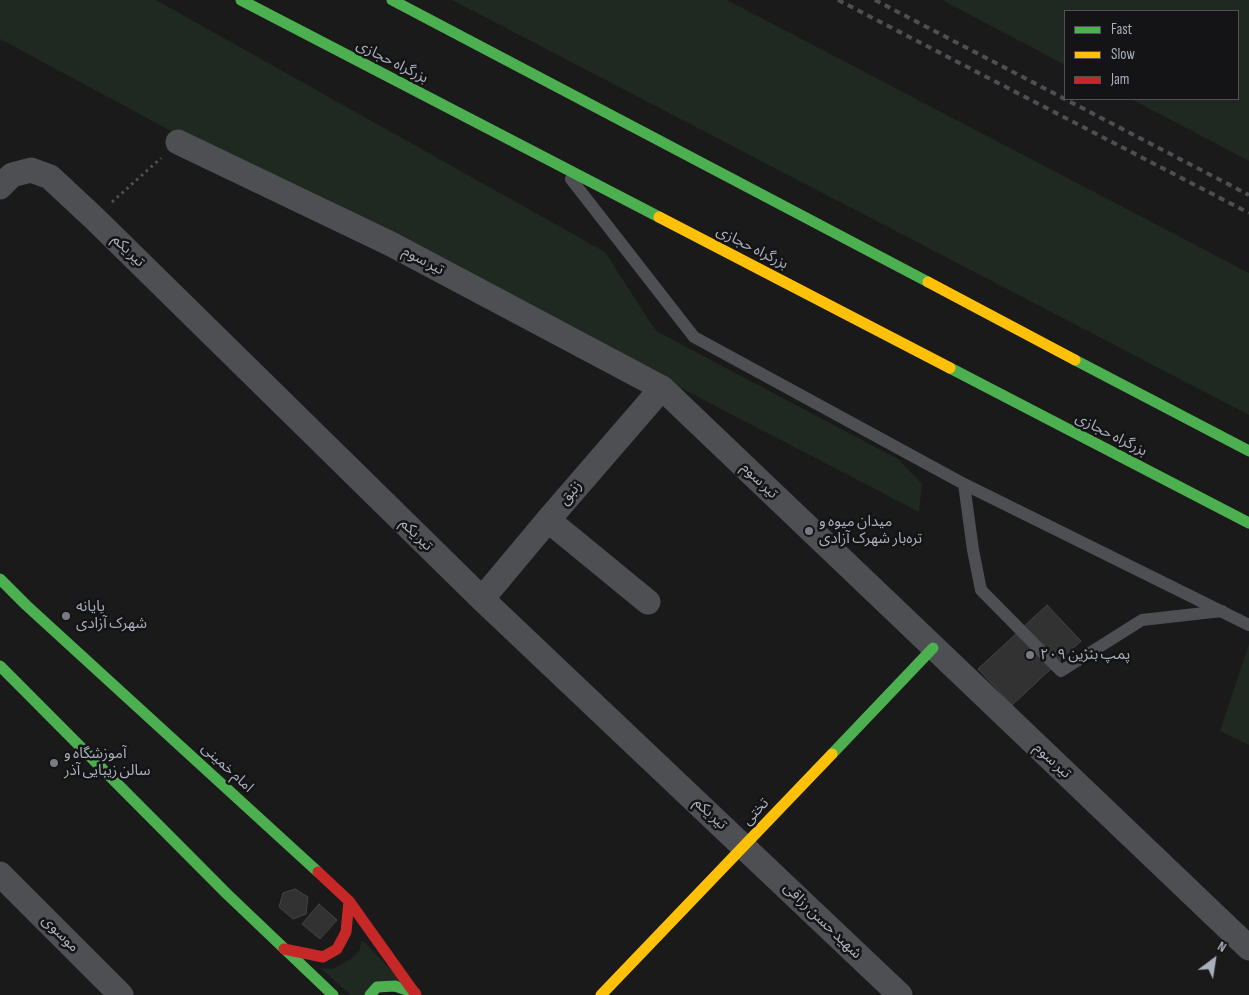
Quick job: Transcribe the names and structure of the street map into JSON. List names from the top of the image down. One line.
{"streets":{"main road":["بزرگراه حجازی","امام خمینی","تختی"],"street":["تیر یکم","تیر سوم","زنبق","شهید حسن رزاقی","موسوی"]},"crossings":[["تیر یکم","زنبق"],["تیر یکم","تختی"],["تیر یکم","شهید حسن رزاقی"],["تیر سوم","زنبق"],["تیر سوم","تختی"],["تختی","شهید حسن رزاقی"]],"places":["میدان میوه و تره‌بار شهرک آزادی","پایانه شهرک آزادی","پمپ بنزین ۲۰۹","آموزشگاه و سالن زیبایی آذر"],"legend":["Fast","Slow","Jam"],"north":"top right"}
